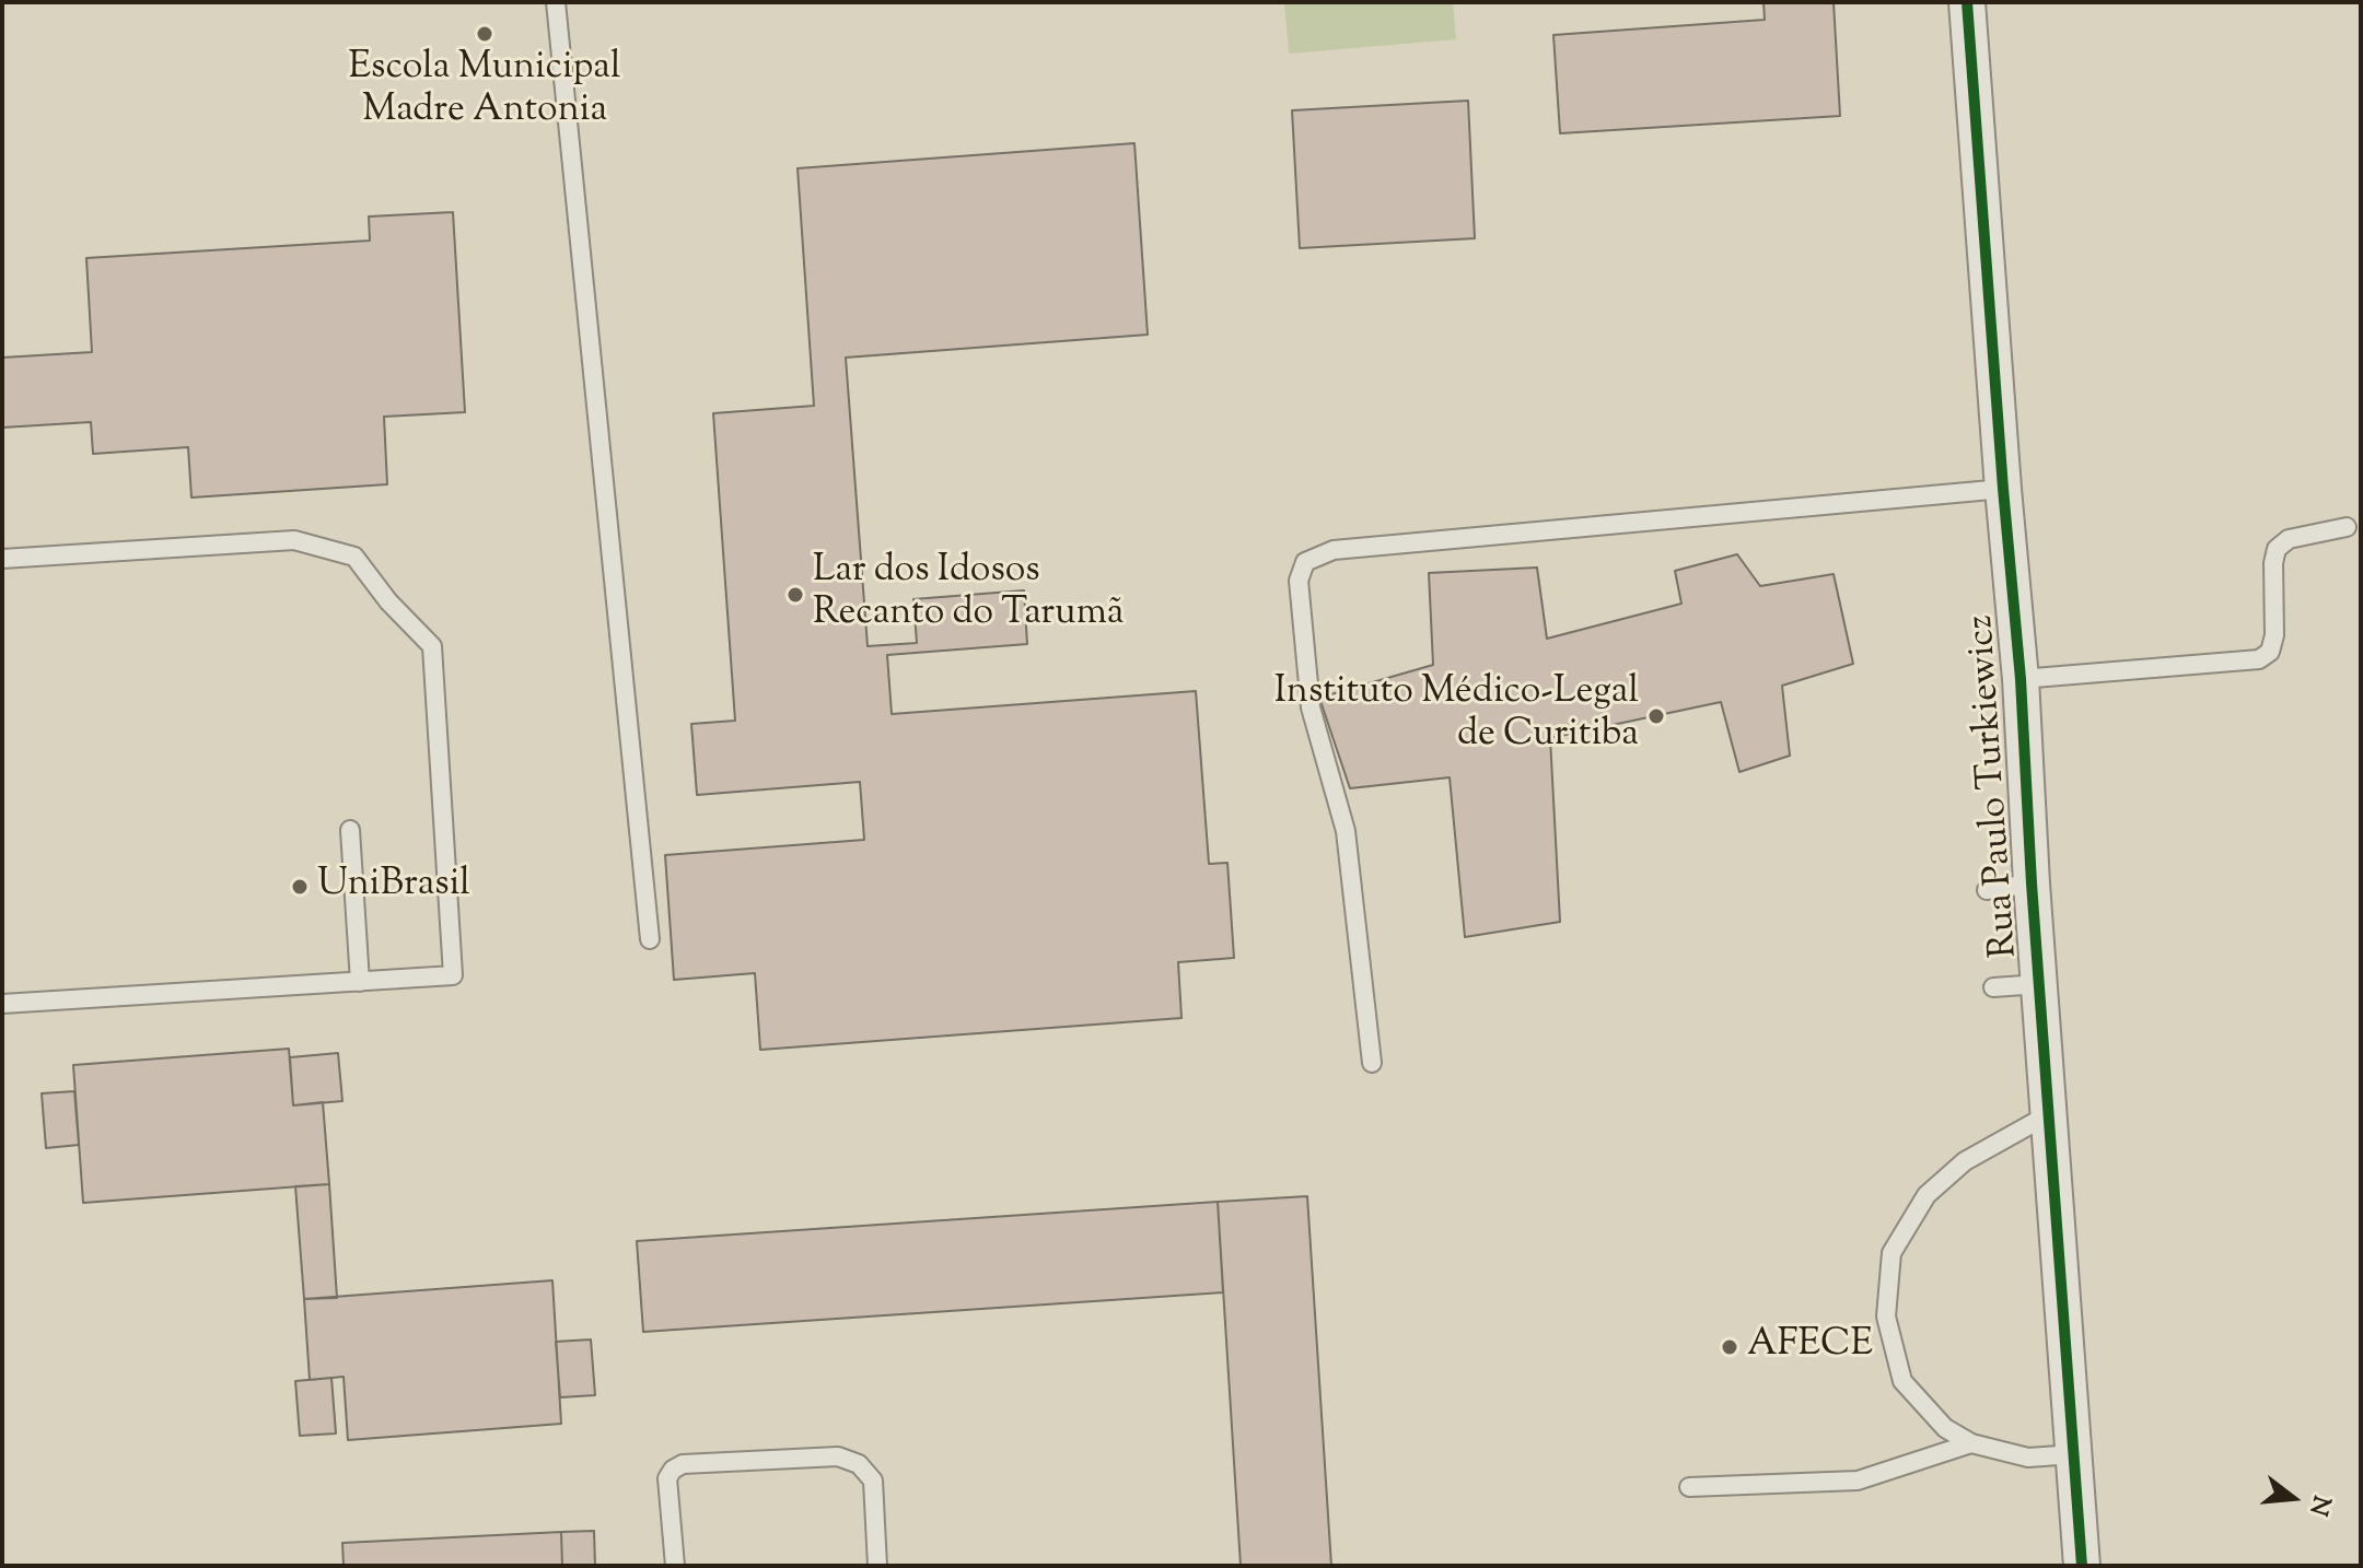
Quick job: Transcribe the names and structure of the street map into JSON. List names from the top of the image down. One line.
{"streets":{"street":["Rua Paulo Turkiewicz"]},"places":["Escola Municipal Madre Antonia","Lar dos Idosos Recanto do Tarumã","Instituto Médico-Legal de Curitiba","UniBrasil","AFECE"],"north":"right"}
